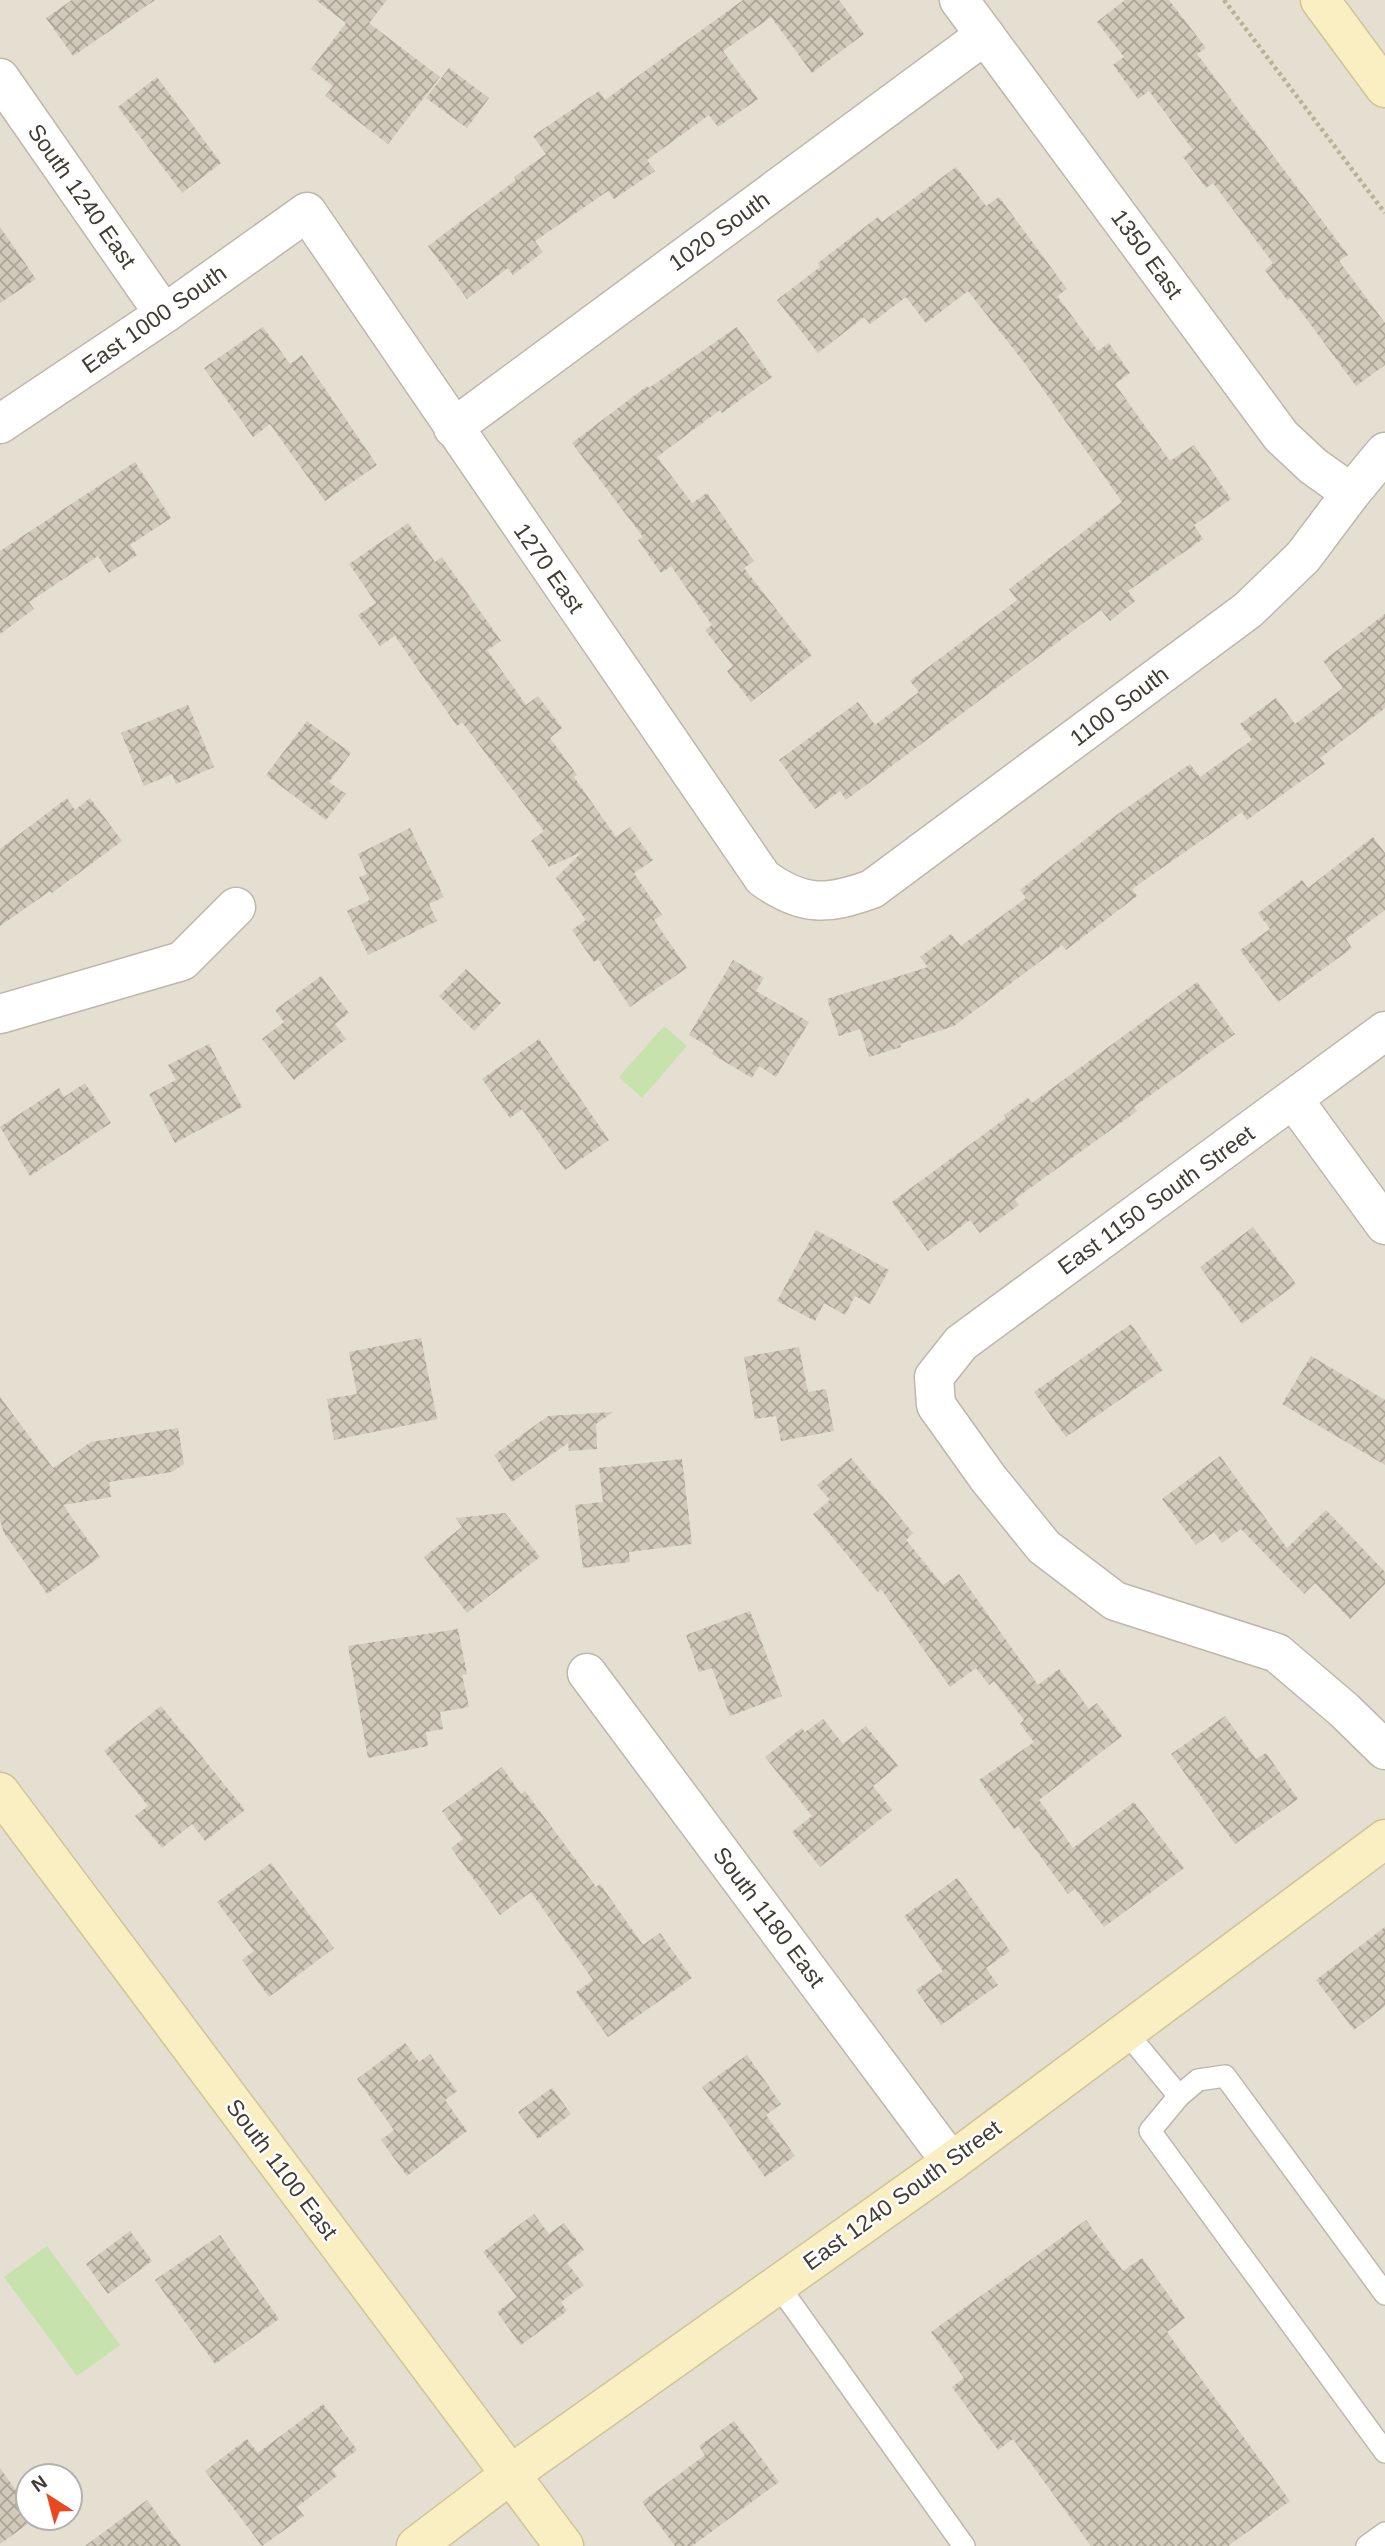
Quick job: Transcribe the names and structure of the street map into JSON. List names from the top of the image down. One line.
{"streets":{"street":["South 1240 East","1020 South","1350 East","East 1000 South","1270 East","1100 South","East 1150 South Street","South 1180 East","South 1100 East","East 1240 South Street"]},"crossings":[["South 1240 East","East 1000 South"],["1020 South","1350 East"],["1020 South","1270 East"],["1350 East","1100 South"],["East 1000 South","1270 East"],["1270 East","1100 South"],["South 1180 East","East 1240 South Street"],["South 1100 East","East 1240 South Street"]],"north":"top left"}
